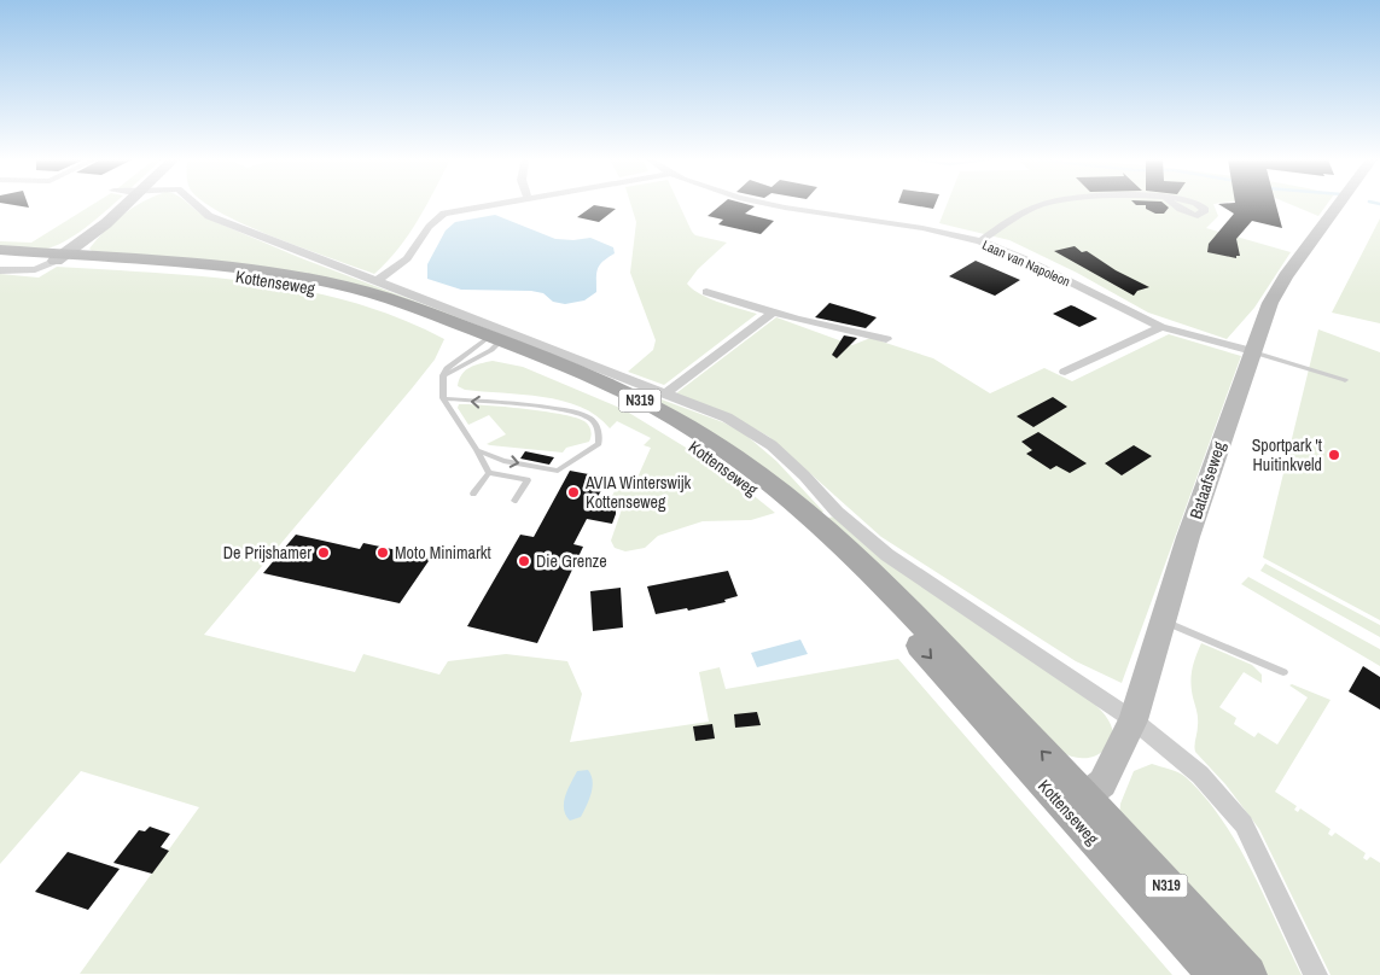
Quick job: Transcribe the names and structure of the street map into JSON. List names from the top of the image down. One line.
{"streets":{"main road":["Kottenseweg","N319","Bataafseweg"],"street":["Laan van Napoleon"]},"crossings":[["Laan van Napoleon","Bataafseweg"],["Kottenseweg","N319"],["Kottenseweg","Bataafseweg"]],"places":["Sportpark 't Huitinkveld","AVIA Winterswijk Kottenseweg","De Prijshamer","Moto Minimarkt","Die Grenze"]}
